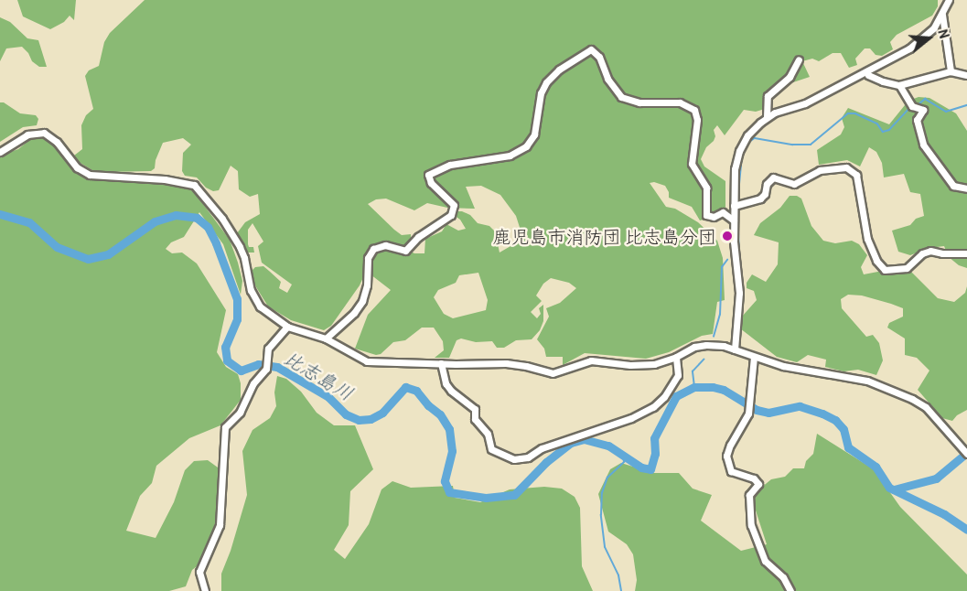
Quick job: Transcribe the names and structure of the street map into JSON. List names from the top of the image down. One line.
{"water":["比志島川"],"places":["鹿児島市消防団 比志島分団"],"north":"right"}
